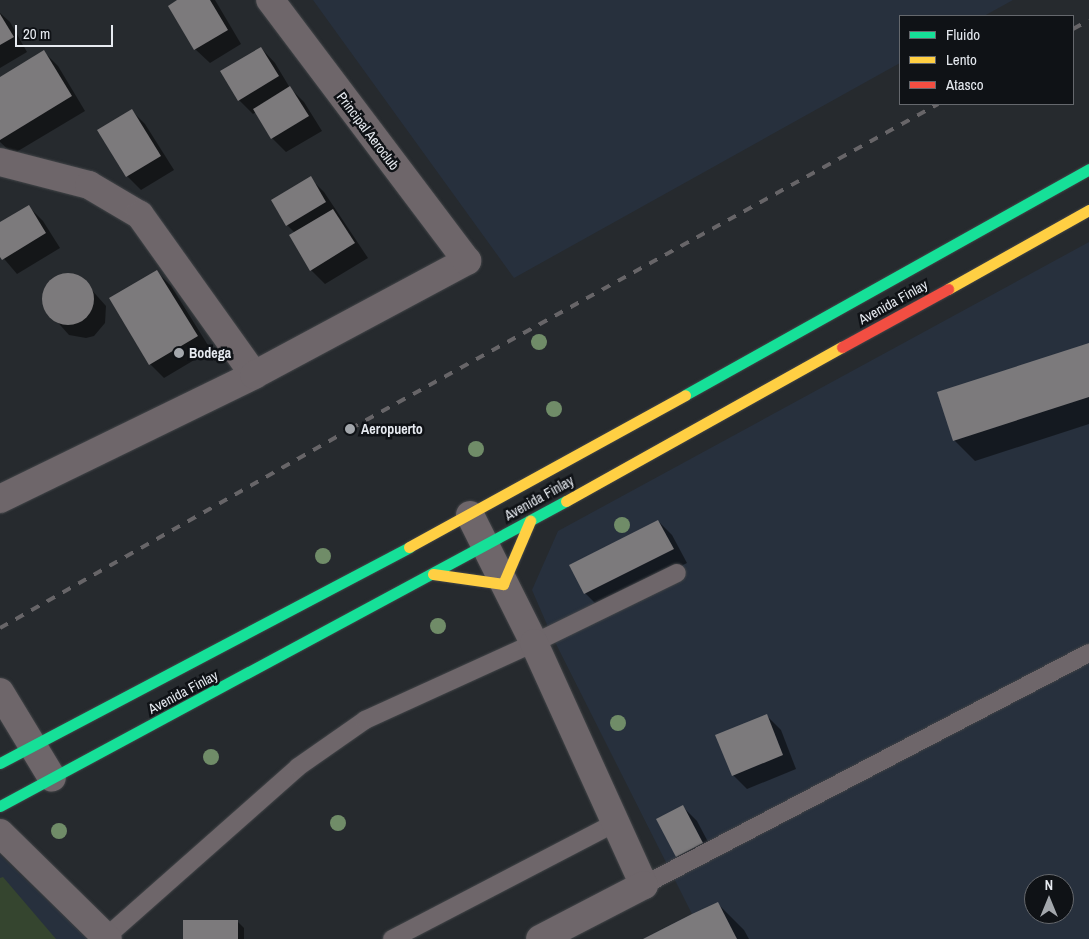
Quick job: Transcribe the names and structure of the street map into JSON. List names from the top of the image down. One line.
{"streets":{"highway":["Avenida Finlay"],"street":["Principal Aeroclub"]},"places":["Bodega","Aeropuerto"],"legend":["Fluido","Lento","Atasco"],"scale_bar":"20 m","north":"top"}
